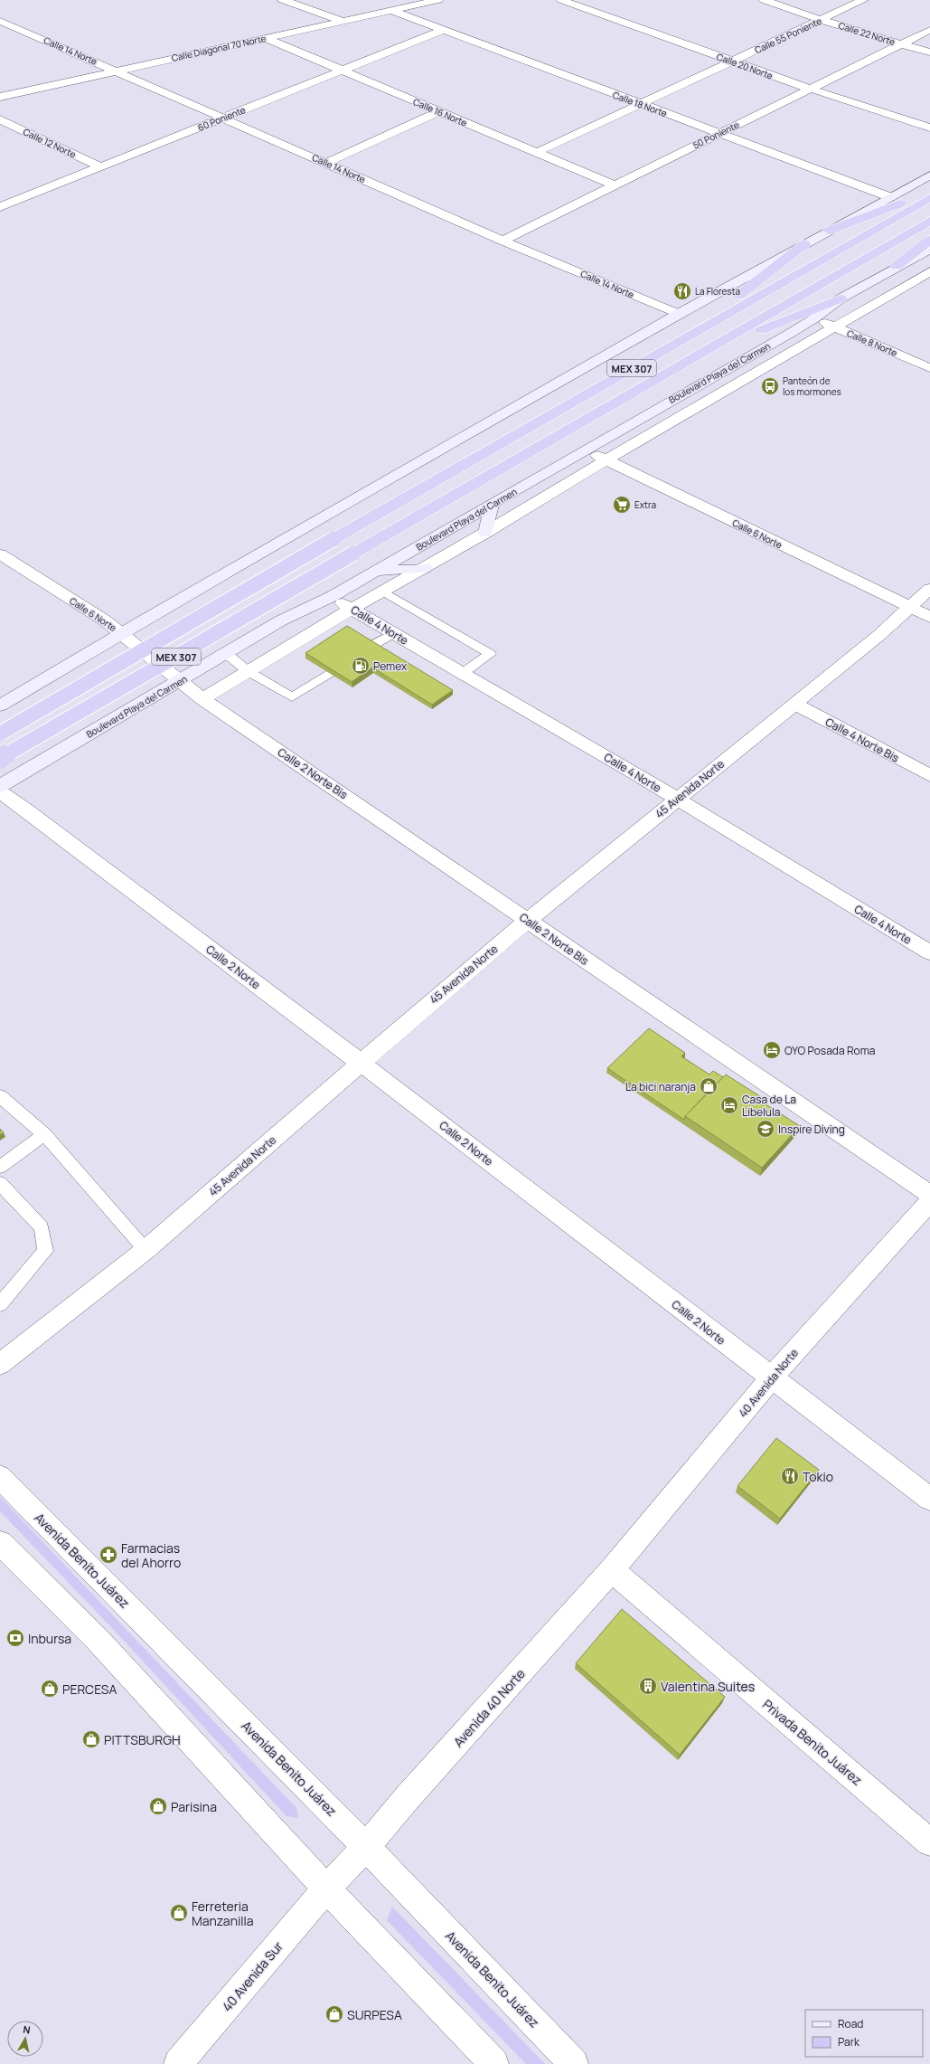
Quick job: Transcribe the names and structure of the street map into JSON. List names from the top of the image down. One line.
{"streets":{"highway":["MEX 307"],"main road":["Boulevard Playa del Carmen"],"street":["Calle 22 Norte","Calle 55 Poniente","Calle Diagonal 70 Norte","Calle 14 Norte","Calle 20 Norte","Calle 18 Norte","Calle 16 Norte","60 Poniente","50 Poniente","Calle 12 Norte","Calle 8 Norte","Calle 6 Norte","Calle 4 Norte","Calle 4 Norte Bis","Calle 2 Norte Bis","45 Avenida Norte","Calle 2 Norte","40 Avenida Norte","Avenida Benito Juárez","Avenida 40 Norte","Privada Benito Juárez","40 Avenida Sur"]},"crossings":[["Calle 22 Norte","Calle 55 Poniente"],["Calle 22 Norte","50 Poniente"],["Calle 55 Poniente","Calle 20 Norte"],["Calle 55 Poniente","Calle 18 Norte"],["Calle 55 Poniente","Calle 16 Norte"],["Calle Diagonal 70 Norte","Calle 14 Norte"],["Calle Diagonal 70 Norte","Calle 18 Norte"],["Calle Diagonal 70 Norte","Calle 16 Norte"],["Calle 14 Norte","60 Poniente"],["Calle 14 Norte","50 Poniente"],["Calle 20 Norte","50 Poniente"],["Calle 18 Norte","60 Poniente"],["Calle 18 Norte","50 Poniente"],["Calle 16 Norte","60 Poniente"],["Calle 16 Norte","50 Poniente"],["60 Poniente","Calle 12 Norte"],["Calle 8 Norte","Boulevard Playa del Carmen"],["Boulevard Playa del Carmen","Calle 6 Norte"],["Boulevard Playa del Carmen","Calle 4 Norte"],["Boulevard Playa del Carmen","Calle 2 Norte Bis"],["Calle 6 Norte","Calle 2 Norte Bis"],["Calle 6 Norte","45 Avenida Norte"],["Calle 4 Norte","45 Avenida Norte"],["Calle 4 Norte Bis","45 Avenida Norte"],["Calle 2 Norte Bis","45 Avenida Norte"],["45 Avenida Norte","Calle 2 Norte"],["Calle 2 Norte","40 Avenida Norte"],["40 Avenida Norte","Avenida 40 Norte"],["40 Avenida Norte","Privada Benito Juárez"],["Avenida Benito Juárez","Avenida 40 Norte"],["Avenida 40 Norte","Privada Benito Juárez"],["Avenida 40 Norte","40 Avenida Sur"]],"places":{"restaurant":["La Floresta","Tokio"],"bus stop":["Panteón de los mormones"],"supermarket":["Extra"],"fuel station":["Pemex"],"hotel":["OYO Posada Roma","Casa de La Libelula"],"shop":["La bici naranja","PERCESA","PITTSBURGH","Parisina","Ferreteria Manzanilla","SURPESA"],"school or university":["Inspire Diving"],"pharmacy":["Farmacias del Ahorro"],"bank":["Inbursa"],"building":["Valentina Suites"]},"legend":["Road","Park"],"north":"top"}
